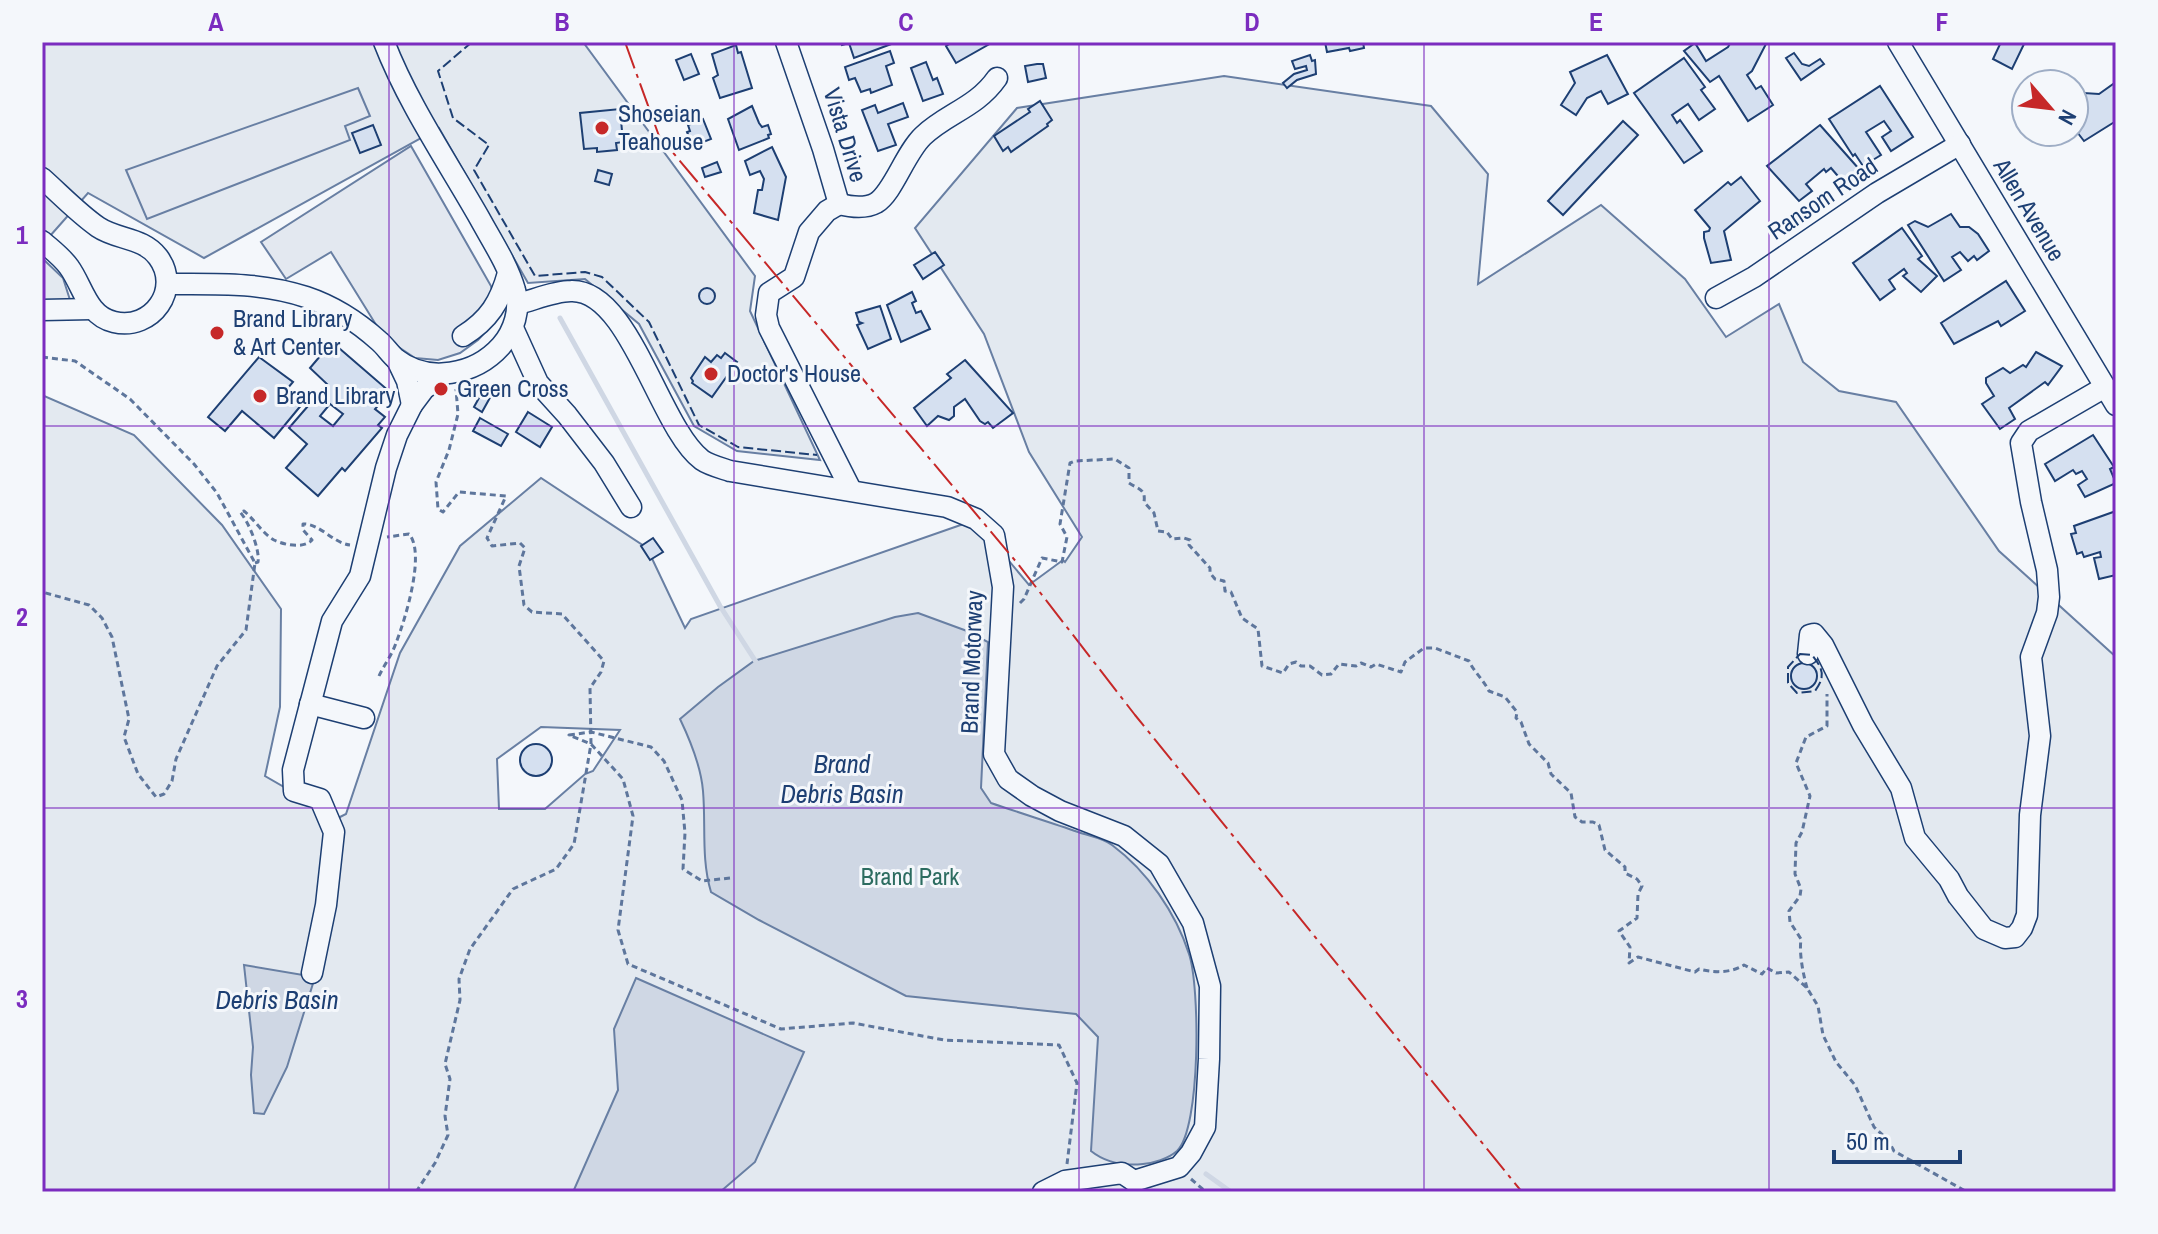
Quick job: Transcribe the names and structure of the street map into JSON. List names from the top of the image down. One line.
{"streets":{"street":["Vista Drive","Ransom Road","Allen Avenue","Brand Motorway"]},"crossings":[["Vista Drive","Brand Motorway"],["Ransom Road","Allen Avenue"]],"water":["Brand Debris Basin","Debris Basin"],"parks":["Brand Park"],"places":["Shoseian Teahouse","Brand Library & Art Center","Doctor's House","Green Cross","Brand Library"],"scale_bar":"50 m","north":"bottom right","grid":{"columns":["A","B","C","D","E","F"],"rows":["1","2","3"]}}
